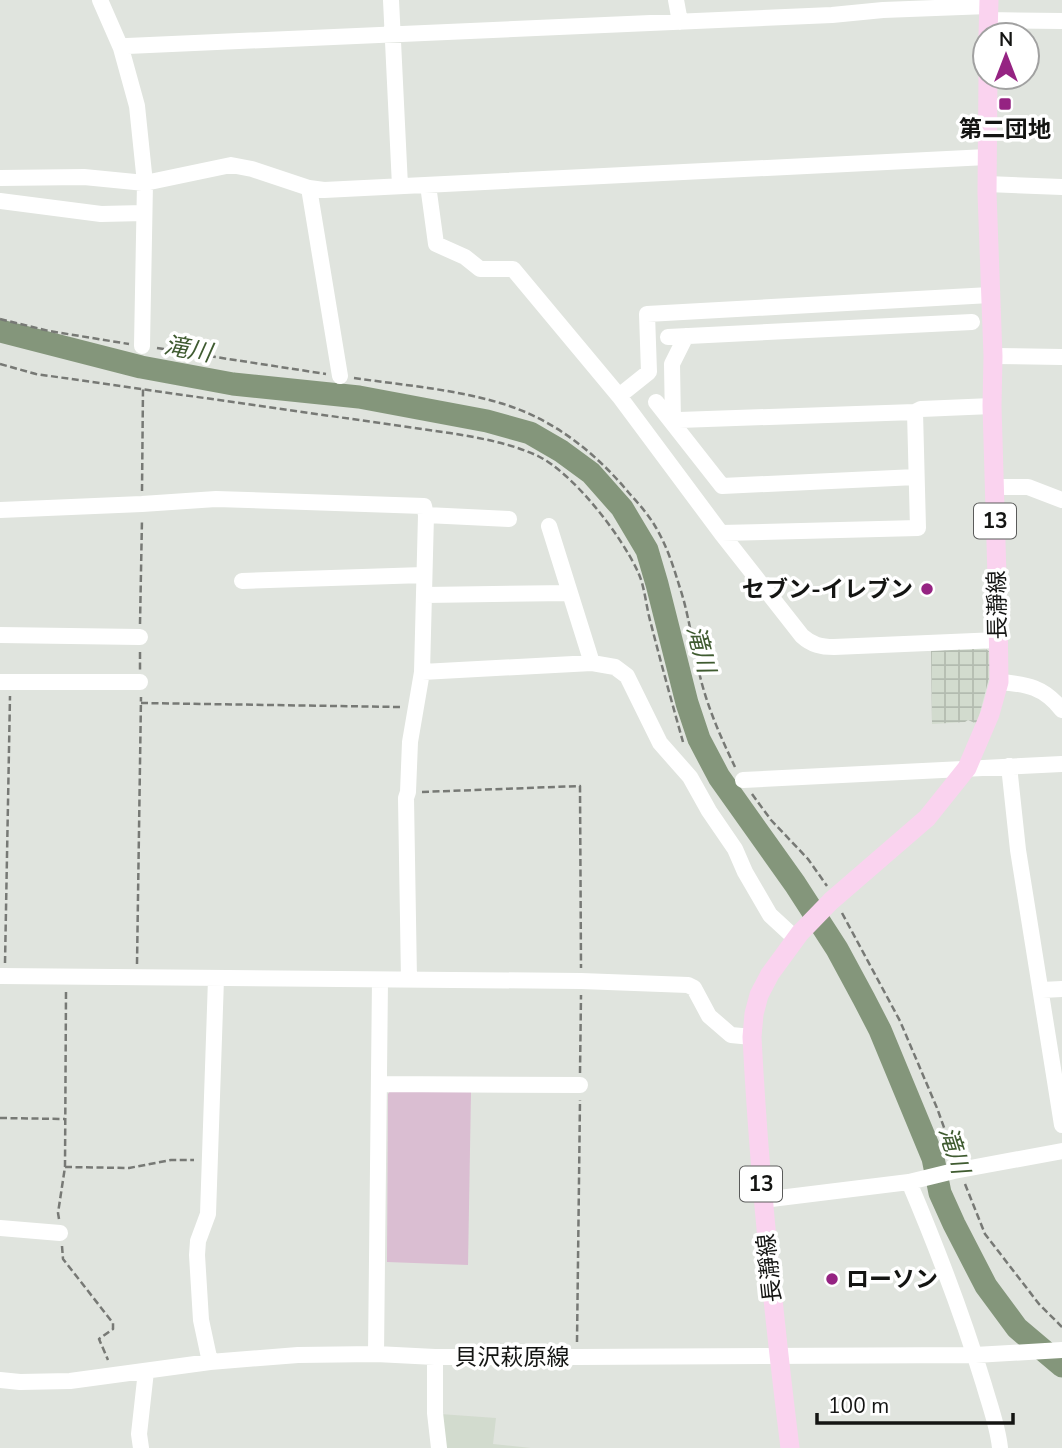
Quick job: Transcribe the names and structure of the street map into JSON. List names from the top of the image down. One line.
{"streets":{"main road":["13","長瀞線"],"street":["貝沢萩原線"]},"crossings":[["長瀞線","貝沢萩原線"]],"water":["滝川"],"places":{"transit":["第二団地"],"other":["セブン-イレブン","ローソン"]},"scale_bar":"100 m","north":"top"}
